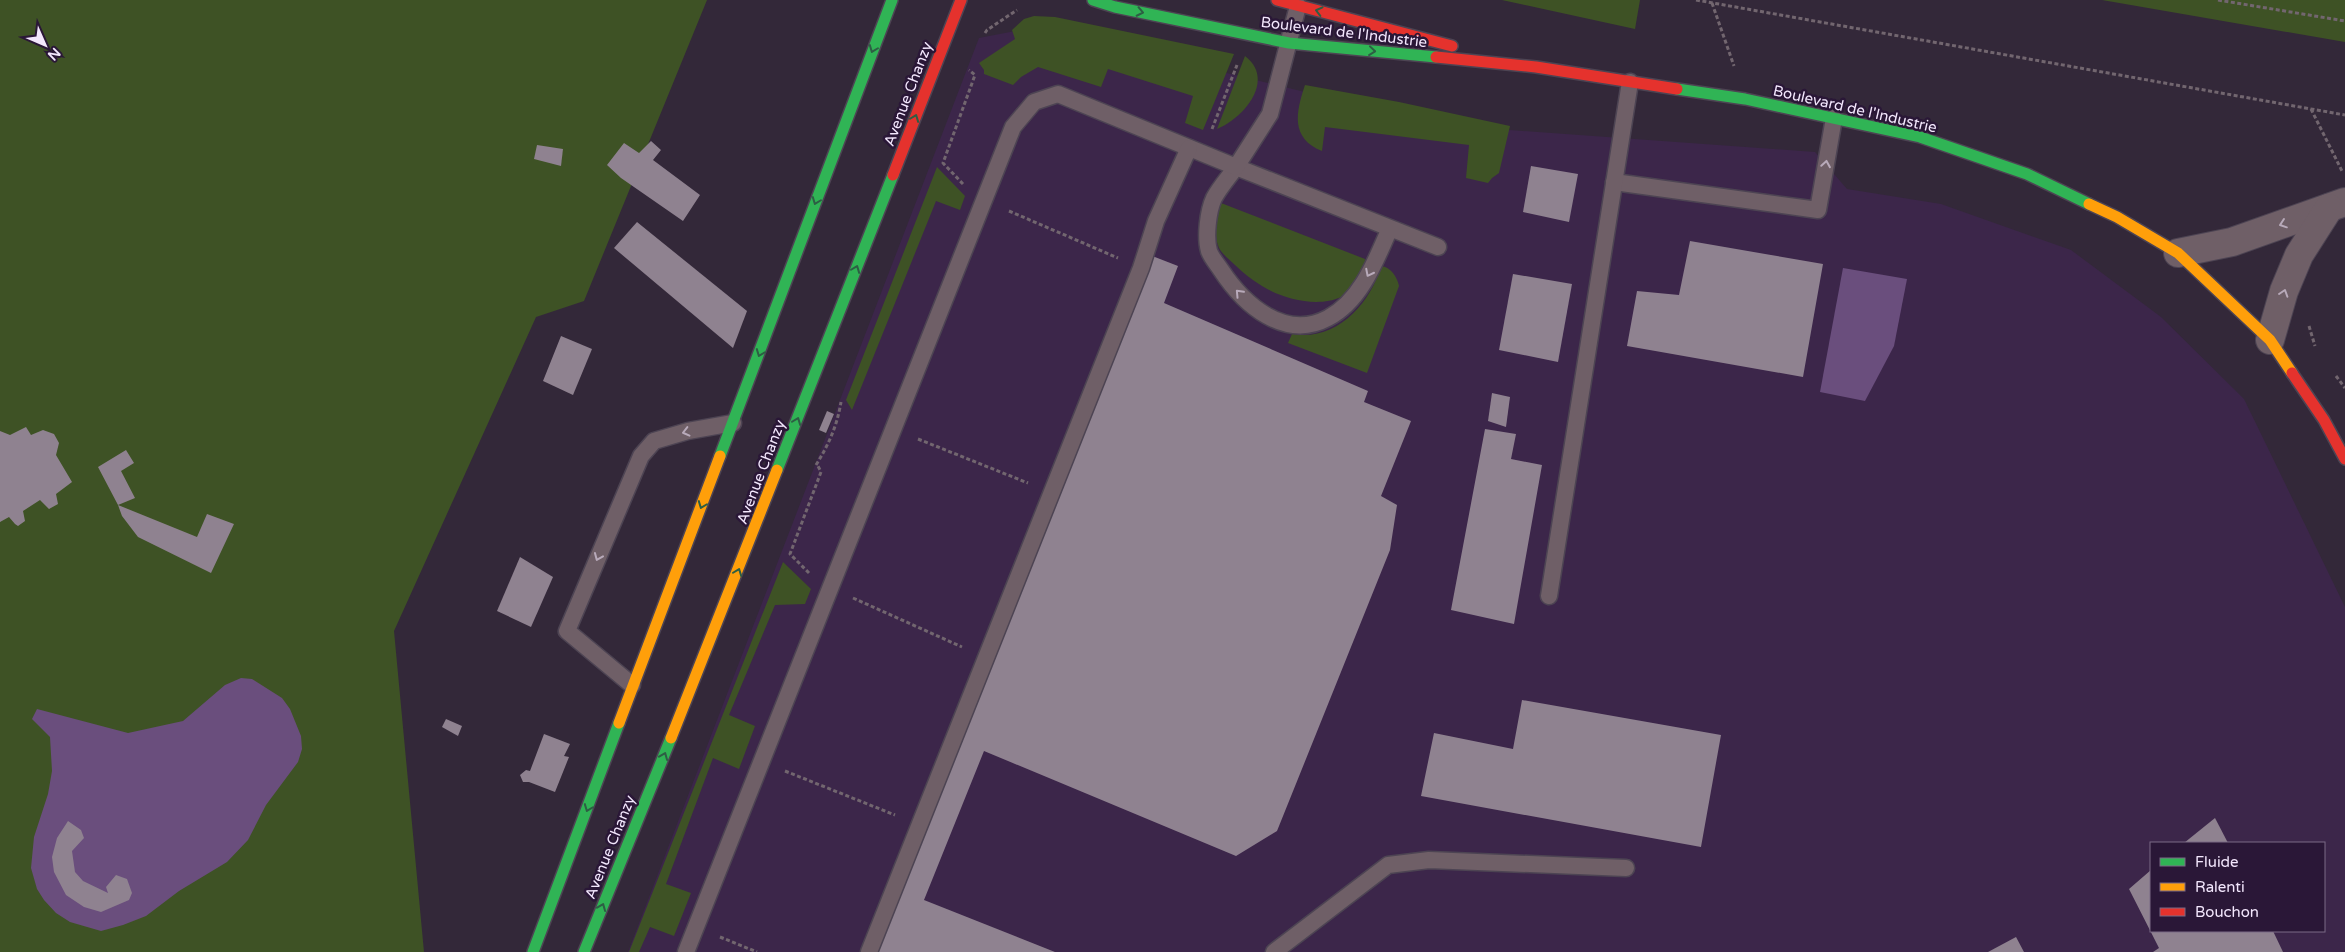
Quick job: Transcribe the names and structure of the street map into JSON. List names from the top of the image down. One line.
{"streets":{"main road":["Boulevard de l'Industrie","Avenue Chanzy"]},"legend":["Fluide","Ralenti","Bouchon"],"north":"bottom right"}
